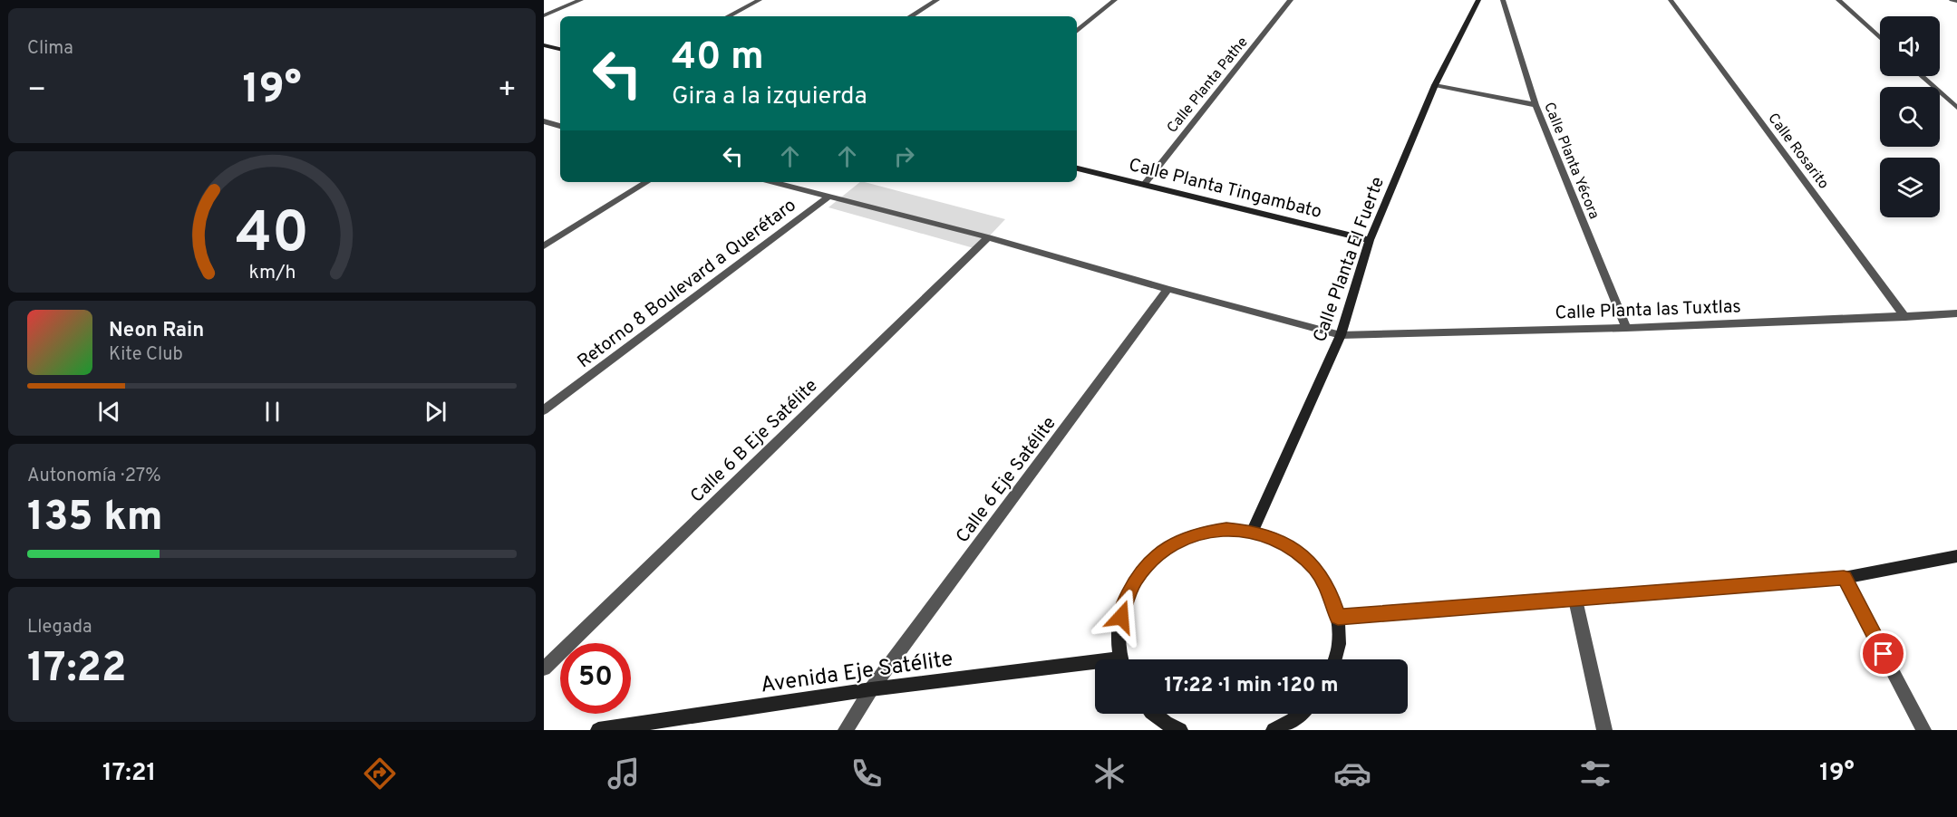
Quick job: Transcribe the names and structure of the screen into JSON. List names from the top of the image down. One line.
{"streets":{"street":["Calle Planta Pathe","Calle Rosarito","Calle Planta Yécora","Calle Planta Tingambato","Calle Planta El Fuerte","Retorno 8 Boulevard a Querétaro","Calle Planta las Tuxtlas","Calle 6 B Eje Satélite","Calle 6 Eje Satélite","Avenida Eje Satélite"]},"crossings":[["Calle Planta Pathe","Calle Planta Tingambato"],["Calle Rosarito","Calle Planta las Tuxtlas"],["Calle Planta Yécora","Calle Planta las Tuxtlas"],["Calle Planta Tingambato","Calle Planta El Fuerte"],["Calle Planta El Fuerte","Calle Planta las Tuxtlas"],["Retorno 8 Boulevard a Querétaro","Calle Planta las Tuxtlas"],["Calle Planta las Tuxtlas","Calle 6 B Eje Satélite"],["Calle Planta las Tuxtlas","Calle 6 Eje Satélite"],["Calle 6 Eje Satélite","Avenida Eje Satélite"]],"page":{"tile":["Clima",["Autonomía · 27%","135 km"],["Llegada","17:22"]],"turn":["40 m","Gira a la izquierda"],"heat":["−","19°","+"],"song":["Neon Rain","Kite Club"],"limit":"50","trip":"17:22 · 1 min · 120 m","tabs":["17:21","19°"],"gauge":["40","km/h"]}}
